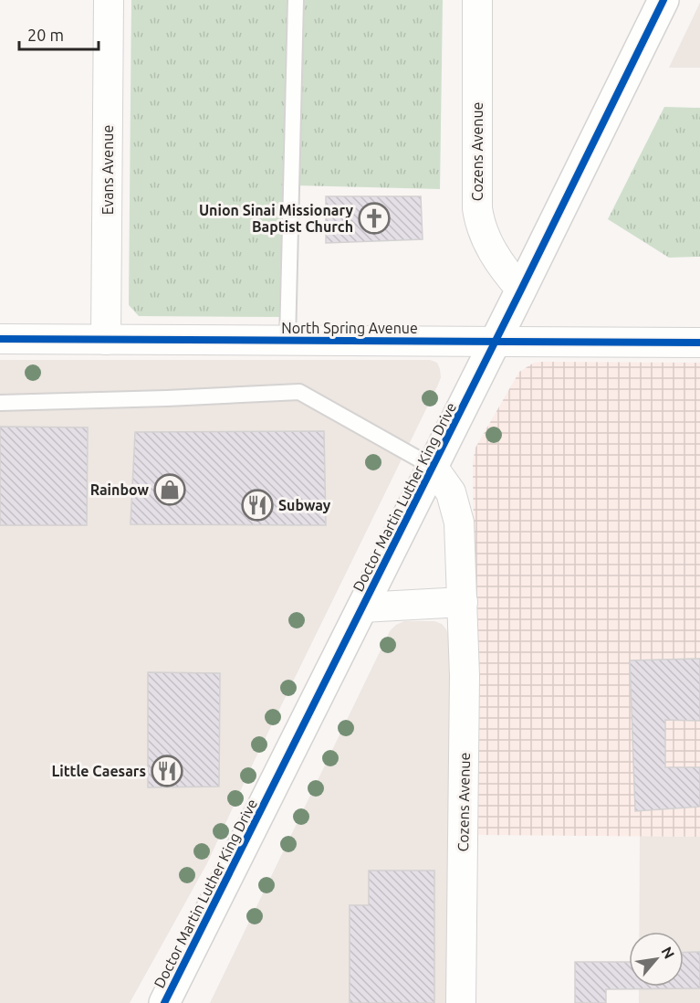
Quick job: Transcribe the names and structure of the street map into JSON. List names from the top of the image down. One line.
{"streets":{"main road":["Doctor Martin Luther King Drive"],"street":["Cozens Avenue","Evans Avenue","North Spring Avenue"]},"crossings":[["Cozens Avenue","Doctor Martin Luther King Drive"],["Evans Avenue","North Spring Avenue"],["North Spring Avenue","Doctor Martin Luther King Drive"]],"places":{"church":["Union Sinai Missionary Baptist Church"],"shop":["Rainbow"],"restaurant":["Subway","Little Caesars"]},"scale_bar":"20 m","north":"top right"}
